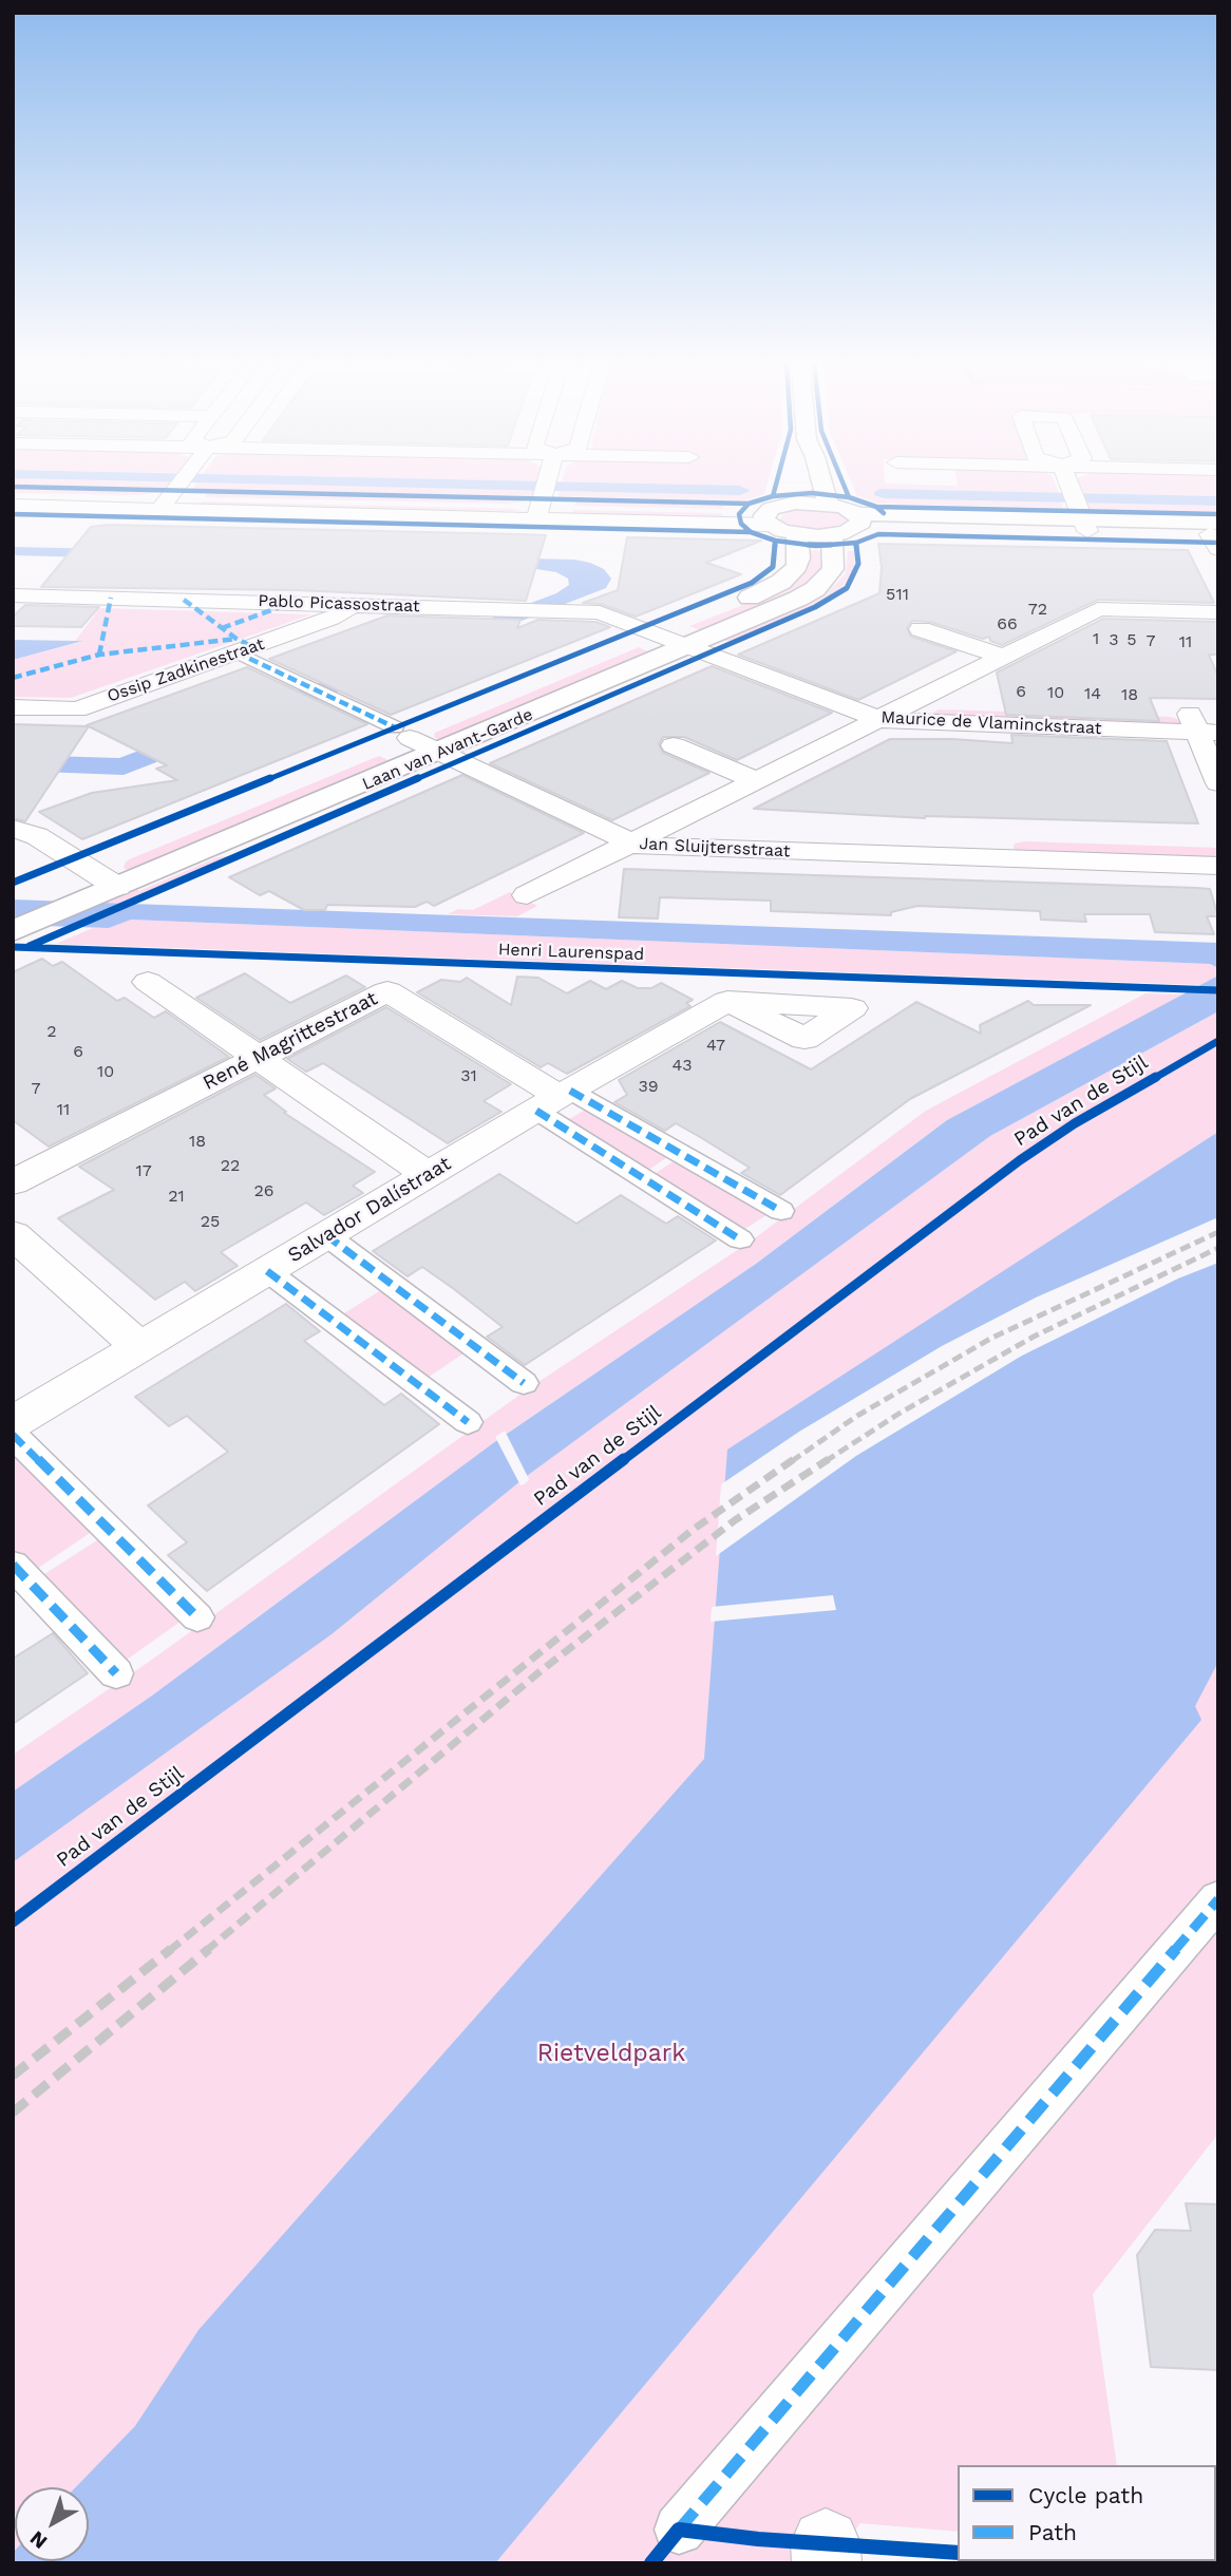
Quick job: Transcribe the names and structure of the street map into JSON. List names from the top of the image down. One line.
{"streets":{"street":["Pablo Picassostraat","Ossip Zadkinestraat","Maurice de Vlaminckstraat","Laan van Avant-Garde","Jan Sluijtersstraat","René Magrittestraat","Salvador Dalístraat"],"cycle path":["Henri Laurenspad","Pad van de Stijl"]},"crossings":[["Pablo Picassostraat","Ossip Zadkinestraat"],["Pablo Picassostraat","Laan van Avant-Garde"],["Maurice de Vlaminckstraat","Laan van Avant-Garde"],["Laan van Avant-Garde","Jan Sluijtersstraat"],["René Magrittestraat","Salvador Dalístraat"]],"parks":["Rietveldpark"],"house_numbers":["511","72","66","1","3","5","7","11","6","10","14","18","2","47","6","43","10","31","39","7","11","18","22","17","26","21","25"],"legend":["Cycle path","Path"],"north":"bottom left"}
